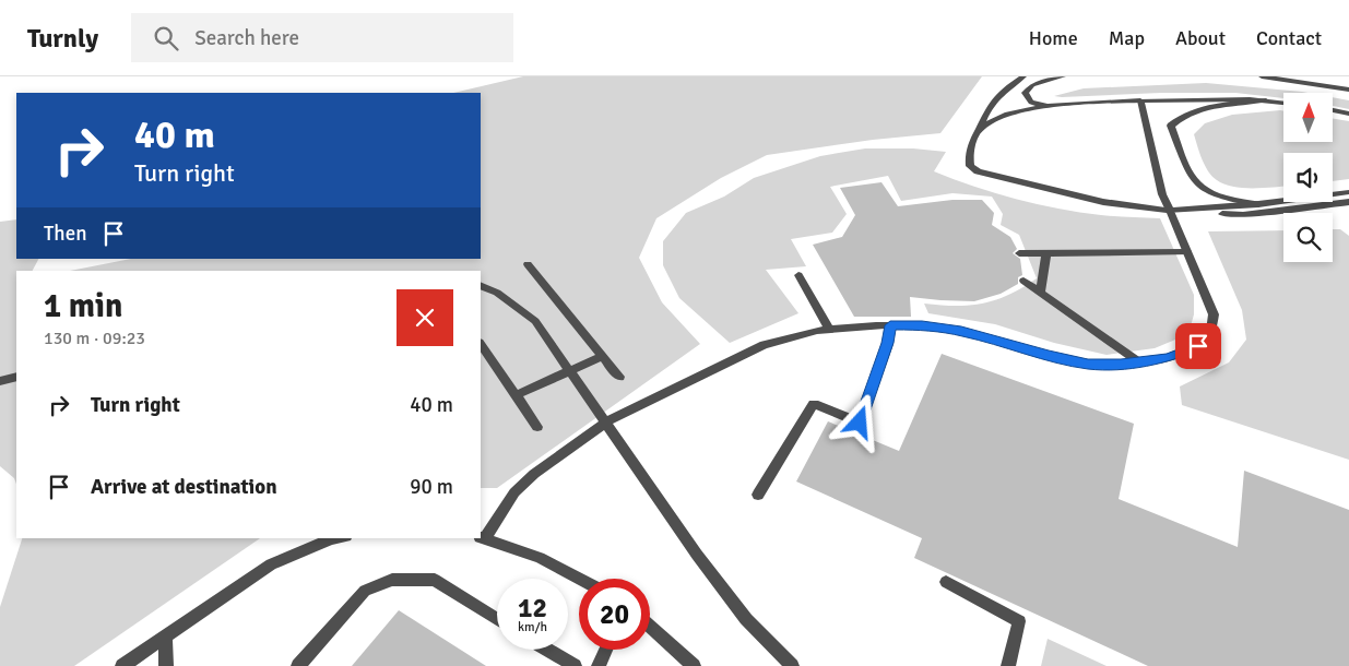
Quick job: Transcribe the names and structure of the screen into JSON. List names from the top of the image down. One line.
{"north":"top","page":{"header":"Turnly","search":"Search here","nav":["Home","Map","About","Contact"],"turn":["40 m","Turn right"],"then":"Then","heading":["1 min","130 m · 09:23"],"list":[{"name":"Turn right","value":"40 m"},{"name":"Arrive at destination","value":"90 m"}],"speed":"12 km/h","limit":"20"}}
